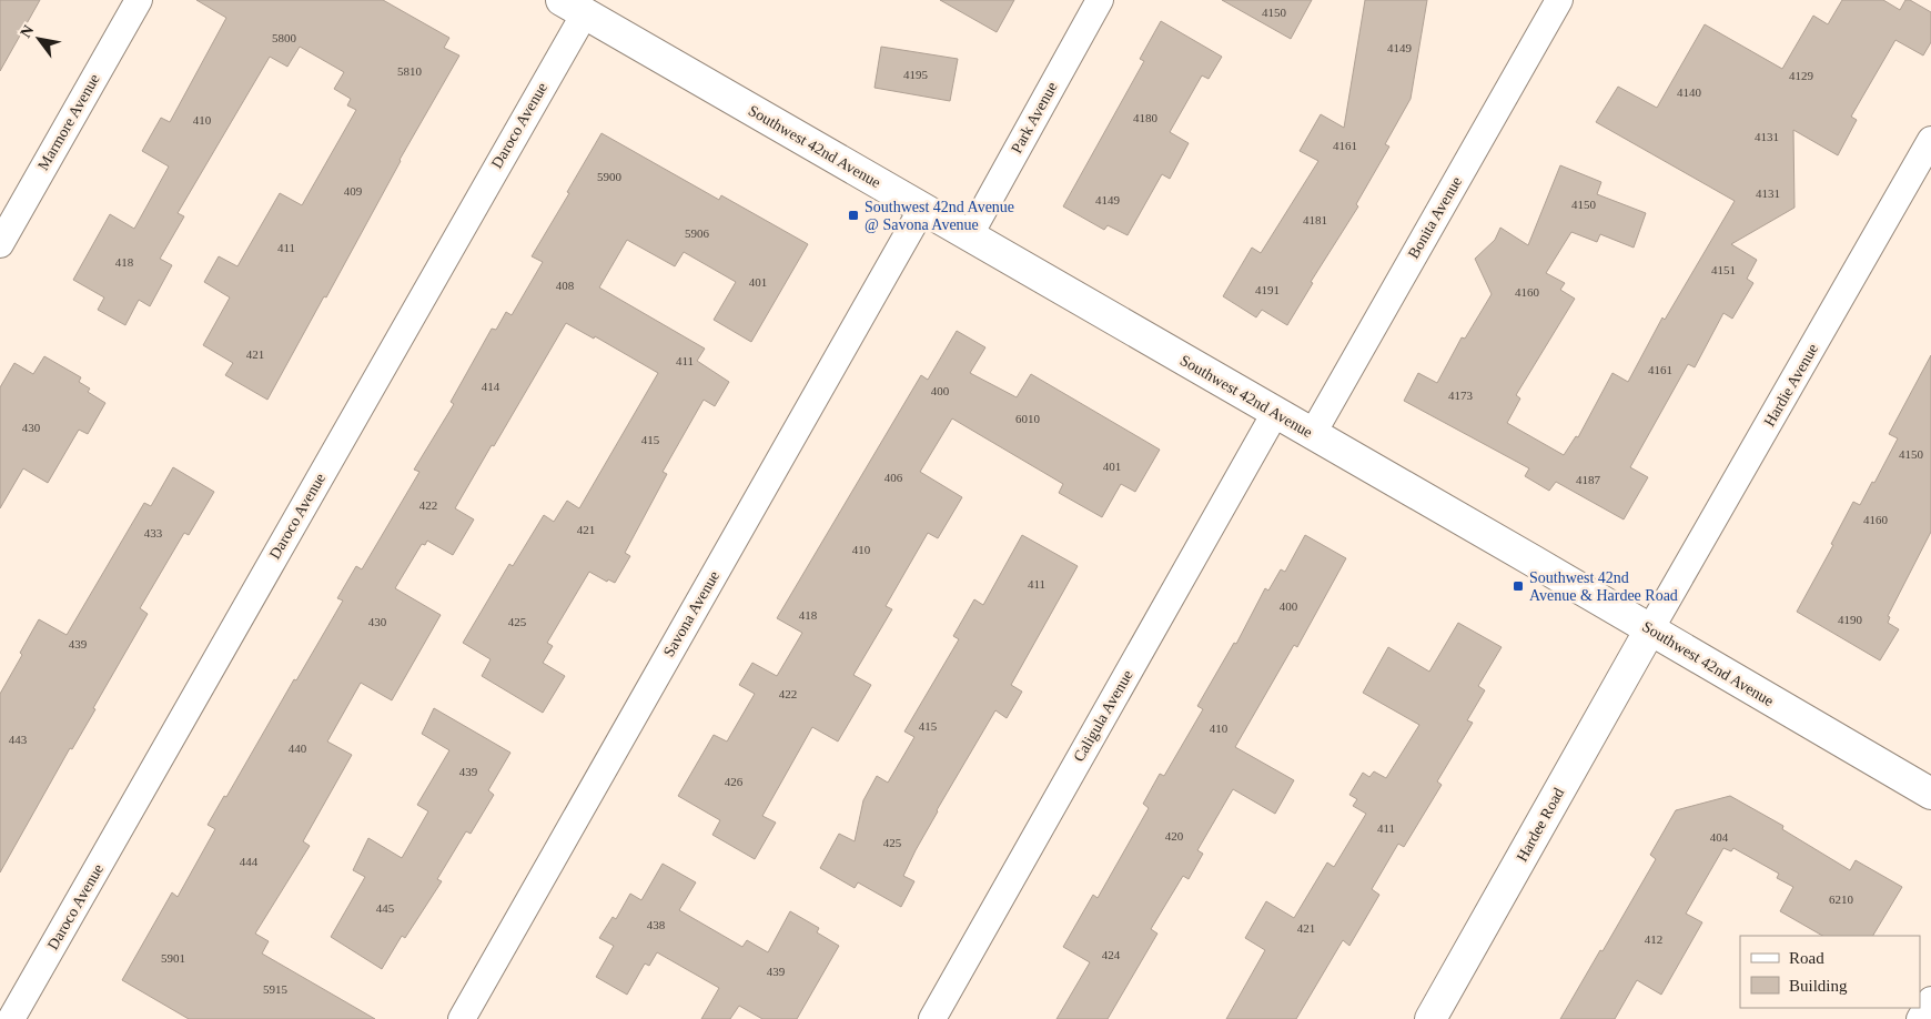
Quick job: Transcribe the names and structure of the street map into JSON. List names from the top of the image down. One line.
{"streets":{"main road":["Southwest 42nd Avenue","Hardee Road"],"street":["Park Avenue","Marmore Avenue","Daroco Avenue","Bonita Avenue","Hardie Avenue","Savona Avenue","Caligula Avenue"]},"crossings":[["Park Avenue","Southwest 42nd Avenue"],["Daroco Avenue","Southwest 42nd Avenue"],["Southwest 42nd Avenue","Bonita Avenue"],["Southwest 42nd Avenue","Hardie Avenue"],["Southwest 42nd Avenue","Savona Avenue"],["Southwest 42nd Avenue","Caligula Avenue"],["Southwest 42nd Avenue","Hardee Road"],["Hardie Avenue","Hardee Road"]],"places":{"transit":["Southwest 42nd Avenue @ Savona Avenue","Southwest 42nd Avenue & Hardee Road"]},"house_numbers":["4150","5800","4149","5810","4195","4129","4140","4180","410","4131","4161","5900","409","4131","4149","4150","4181","5906","411","418","4151","401","408","4191","4160","421","411","4161","414","400","4173","6010","430","415","4150","401","406","4187","422","4160","421","433","410","411","400","418","4190","430","425","439","422","415","410","443","440","439","426","411","420","404","425","444","6210","445","438","421","412","424","5901","439","5915"],"legend":["Road","Building"],"north":"top left"}
